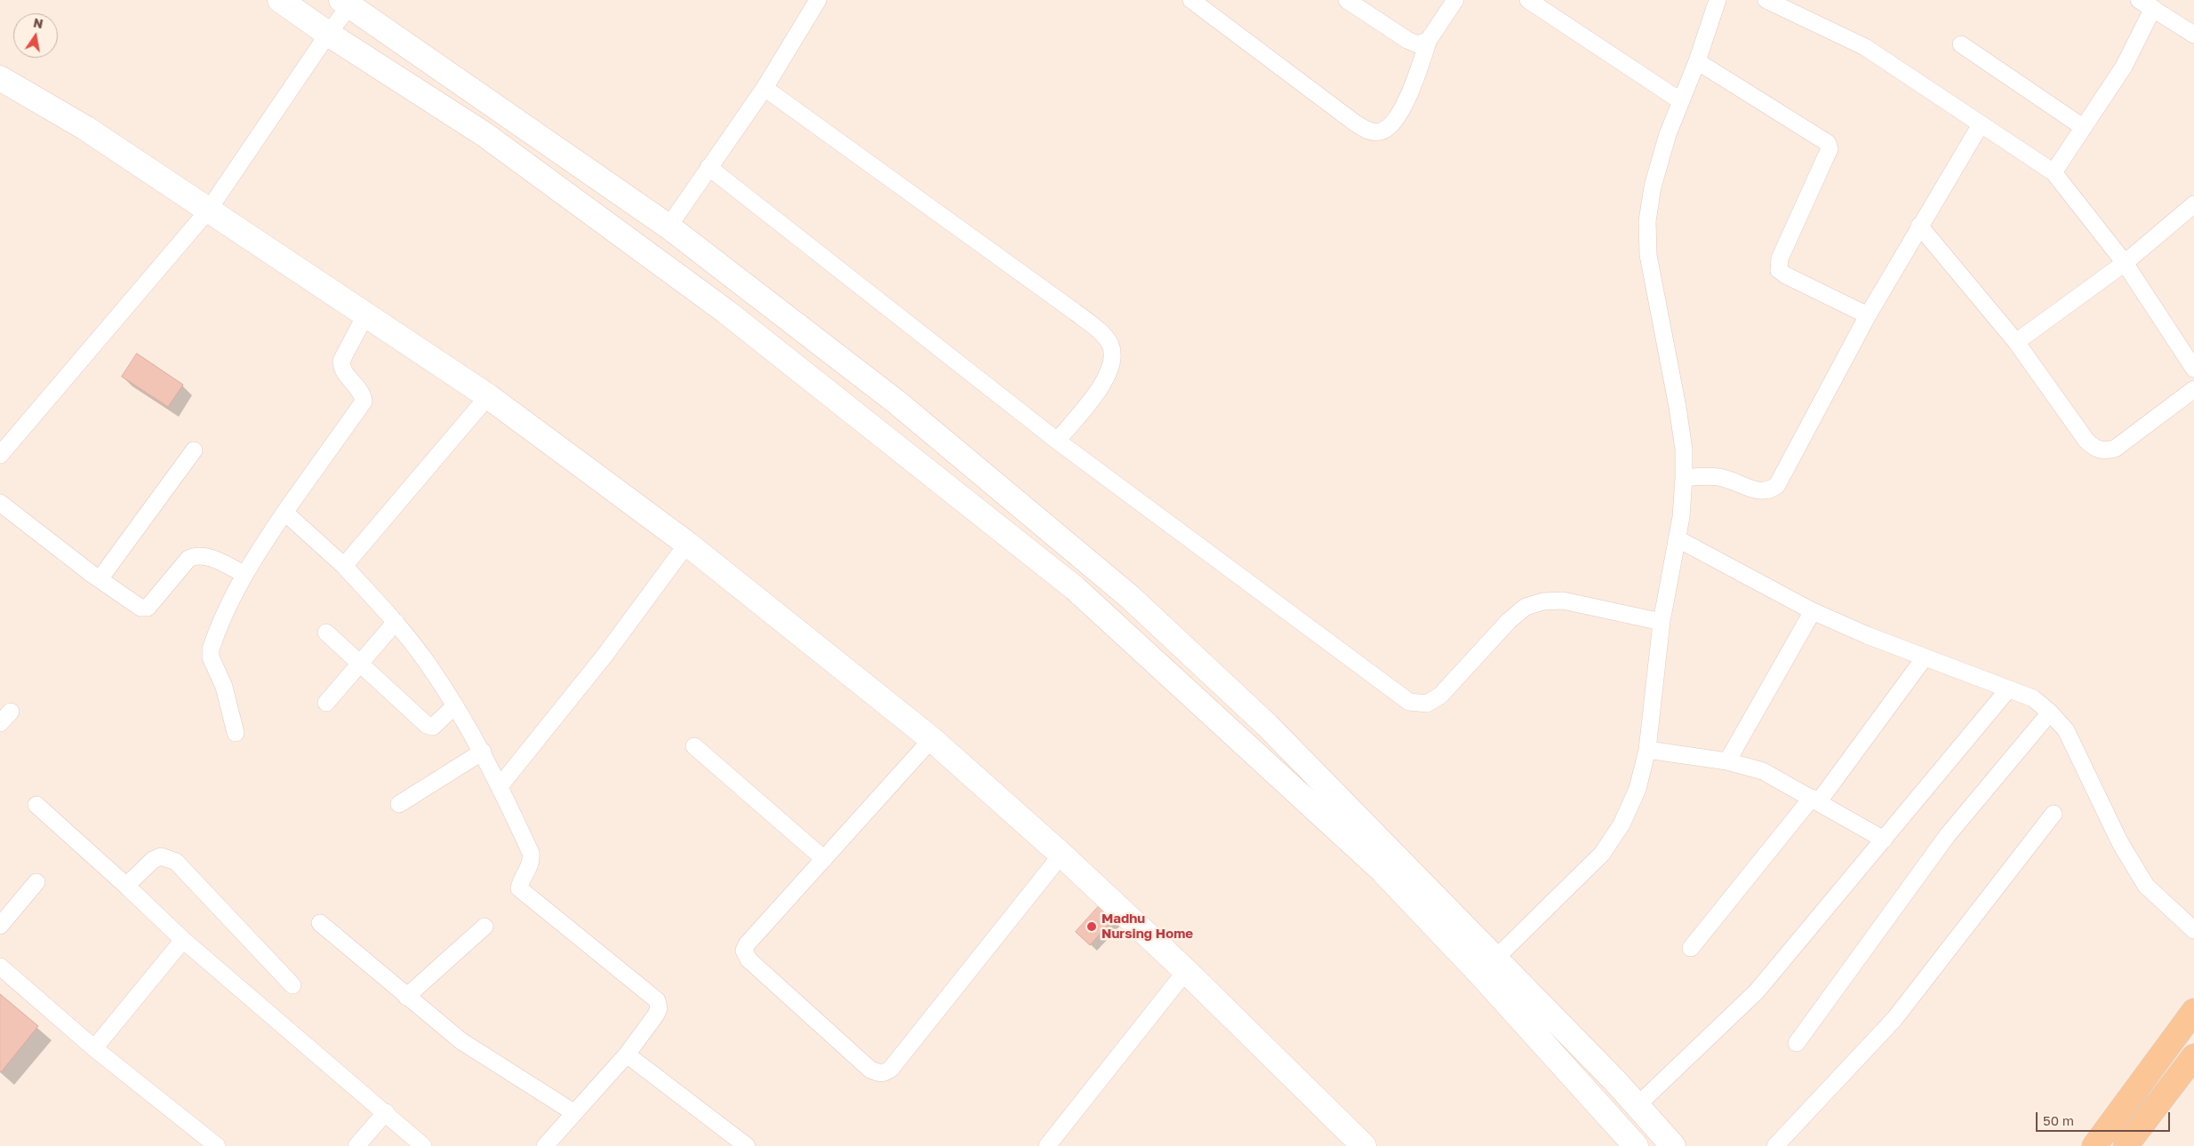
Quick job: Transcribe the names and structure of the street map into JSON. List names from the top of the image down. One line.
{"places":["Madhu Nursing Home"],"scale_bar":"50 m","north":"top"}
